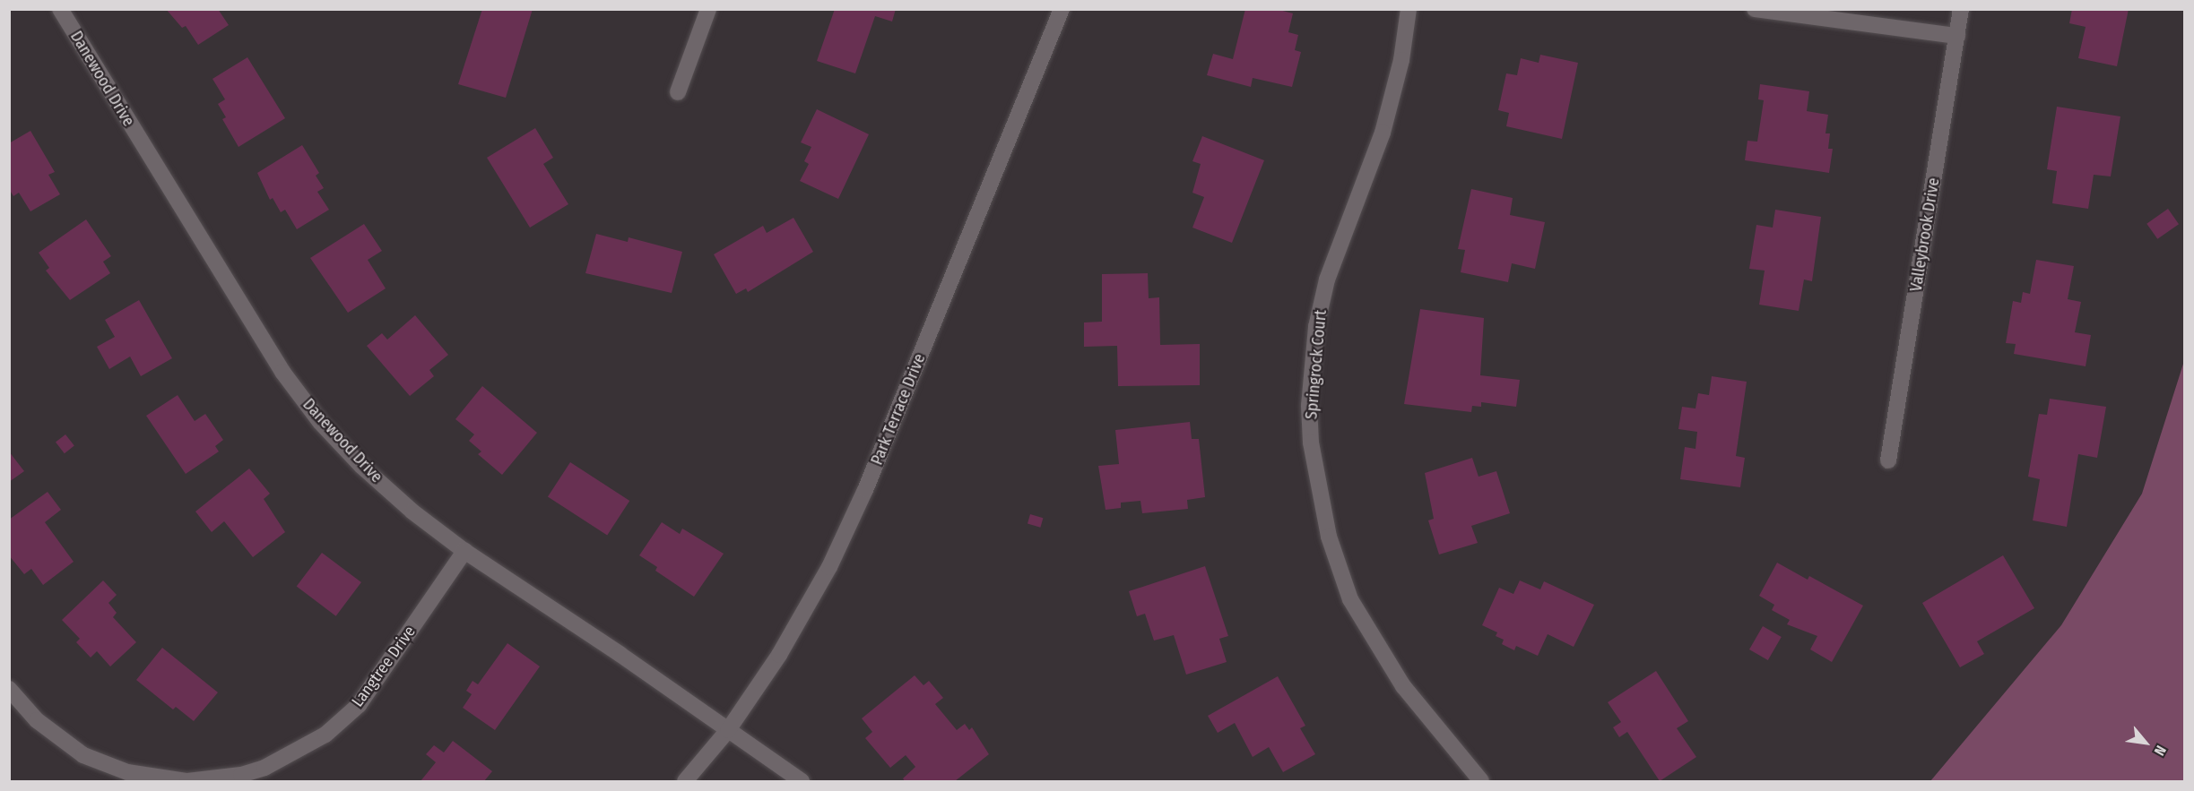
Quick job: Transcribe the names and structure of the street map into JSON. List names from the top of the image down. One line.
{"streets":{"street":["Danewood Drive","Valleybrook Drive","Springrock Court","Park Terrace Drive","Langtree Drive"]},"crossings":[["Danewood Drive","Park Terrace Drive"],["Danewood Drive","Langtree Drive"]],"north":"bottom right"}
